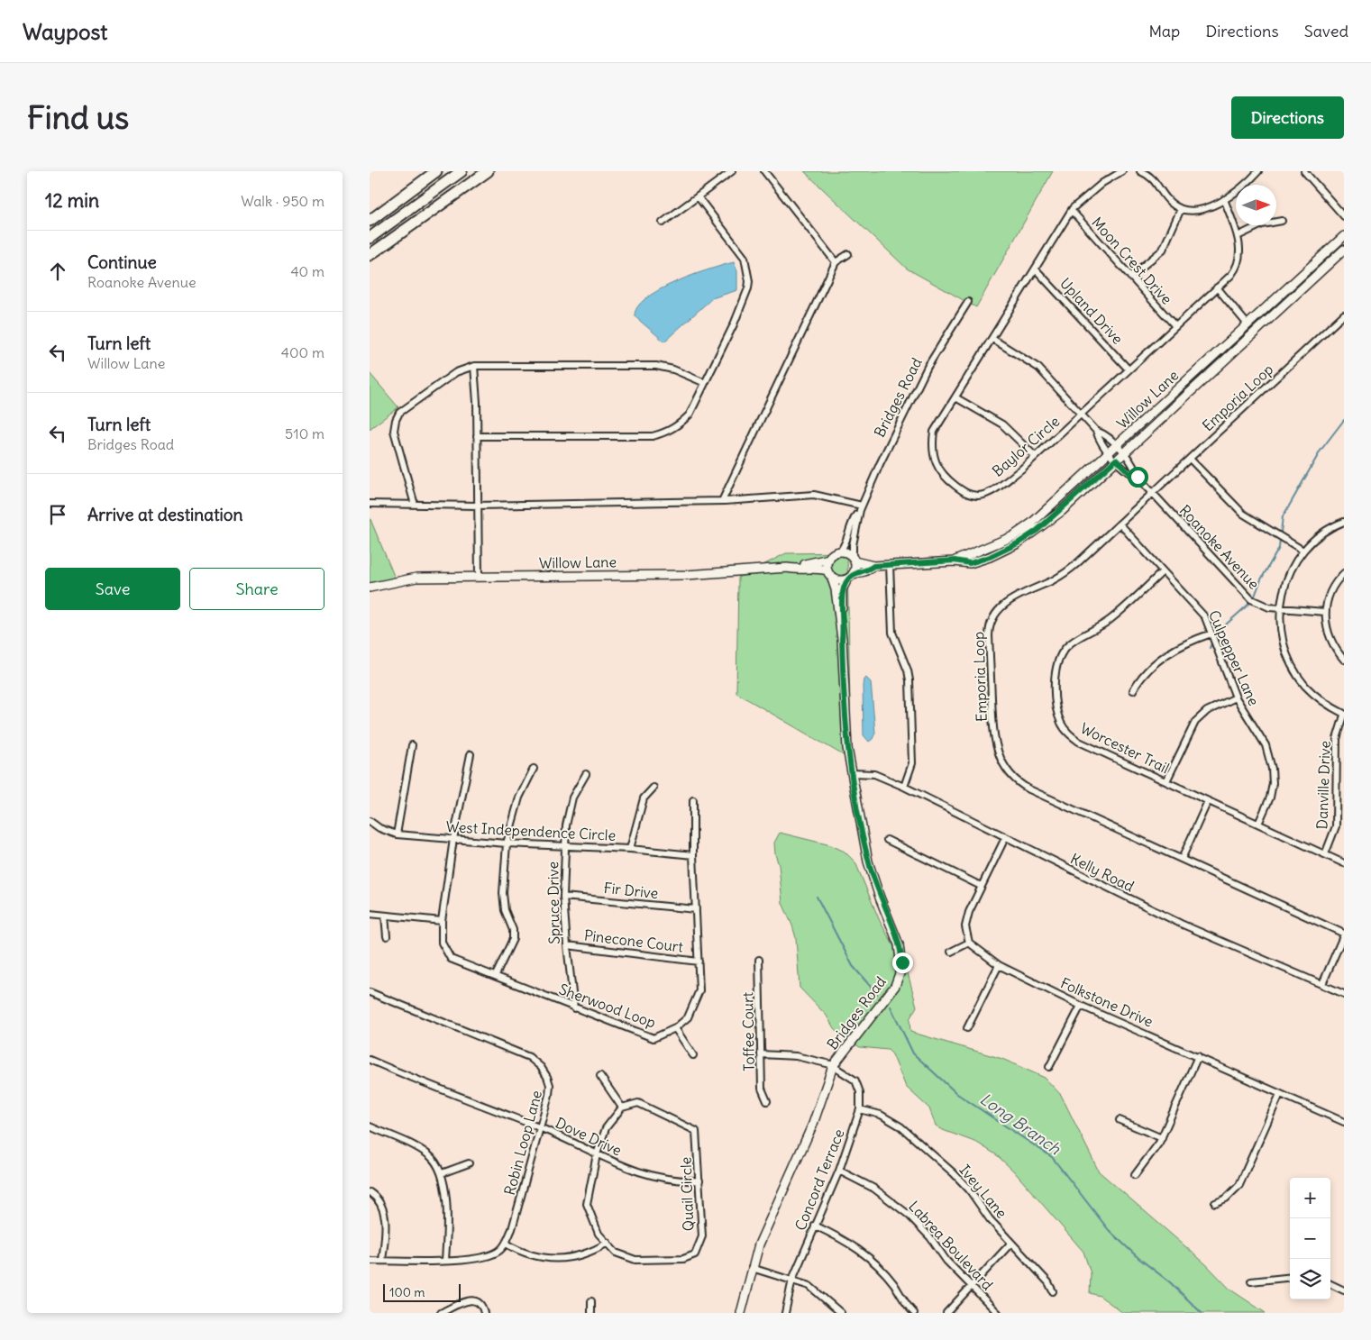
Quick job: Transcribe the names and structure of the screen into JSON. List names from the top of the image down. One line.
{"streets":{"street":["Moon Crest Drive","Upland Drive","Bridges Road","Emporia Loop","Willow Lane","Baylor Circle","Roanoke Avenue","Culpepper Lane","Worcester Trail","Danville Drive","West Independence Circle","Kelly Road","Fir Drive","Spruce Drive","Pinecone Court","Folkstone Drive","Sherwood Loop","Toffee Court","Dove Drive","Robin Loop Lane","Concord Terrace","Ivey Lane","Quail Circle","Labrea Boulevard"]},"crossings":[["Moon Crest Drive","Baylor Circle"],["Upland Drive","Baylor Circle"],["Bridges Road","Willow Lane"],["Bridges Road","Kelly Road"],["Bridges Road","Concord Terrace"],["Emporia Loop","Roanoke Avenue"],["Emporia Loop","Culpepper Lane"],["Willow Lane","Roanoke Avenue"],["Culpepper Lane","Worcester Trail"],["Worcester Trail","Danville Drive"],["West Independence Circle","Spruce Drive"],["West Independence Circle","Sherwood Loop"],["Fir Drive","Spruce Drive"],["Fir Drive","Sherwood Loop"],["Spruce Drive","Pinecone Court"],["Spruce Drive","Sherwood Loop"],["Pinecone Court","Sherwood Loop"],["Toffee Court","Concord Terrace"],["Dove Drive","Robin Loop Lane"],["Dove Drive","Quail Circle"],["Concord Terrace","Ivey Lane"],["Concord Terrace","Labrea Boulevard"]],"water":["Long Branch"],"scale_bar":"100 m","north":"right","page":{"header":"Waypost","nav":["Map","Directions","Saved"],"buttons":["Directions",["Save","Share"]],"title":"Find us","heading":["12 min","Walk · 950 m"],"list":[["Continue","Roanoke Avenue","40 m"],["Turn left","Willow Lane","400 m"],["Turn left","Bridges Road","510 m"],"Arrive at destination"],"map_buttons":["+","−"],"scale":"100 m"}}
